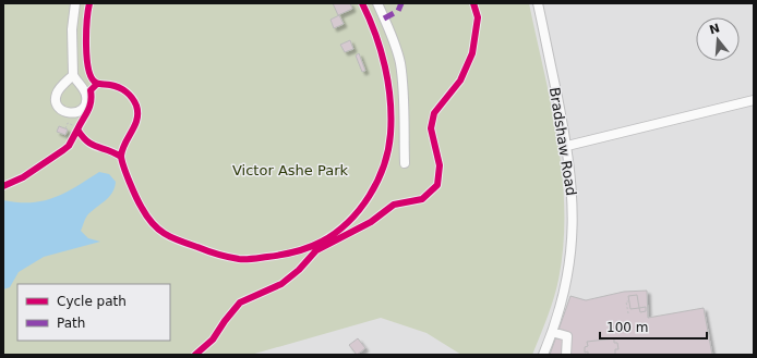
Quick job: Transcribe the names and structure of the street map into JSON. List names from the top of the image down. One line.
{"streets":{"street":["Bradshaw Road"]},"parks":["Victor Ashe Park"],"legend":["Cycle path","Path"],"scale_bar":"100 m","north":"top"}
